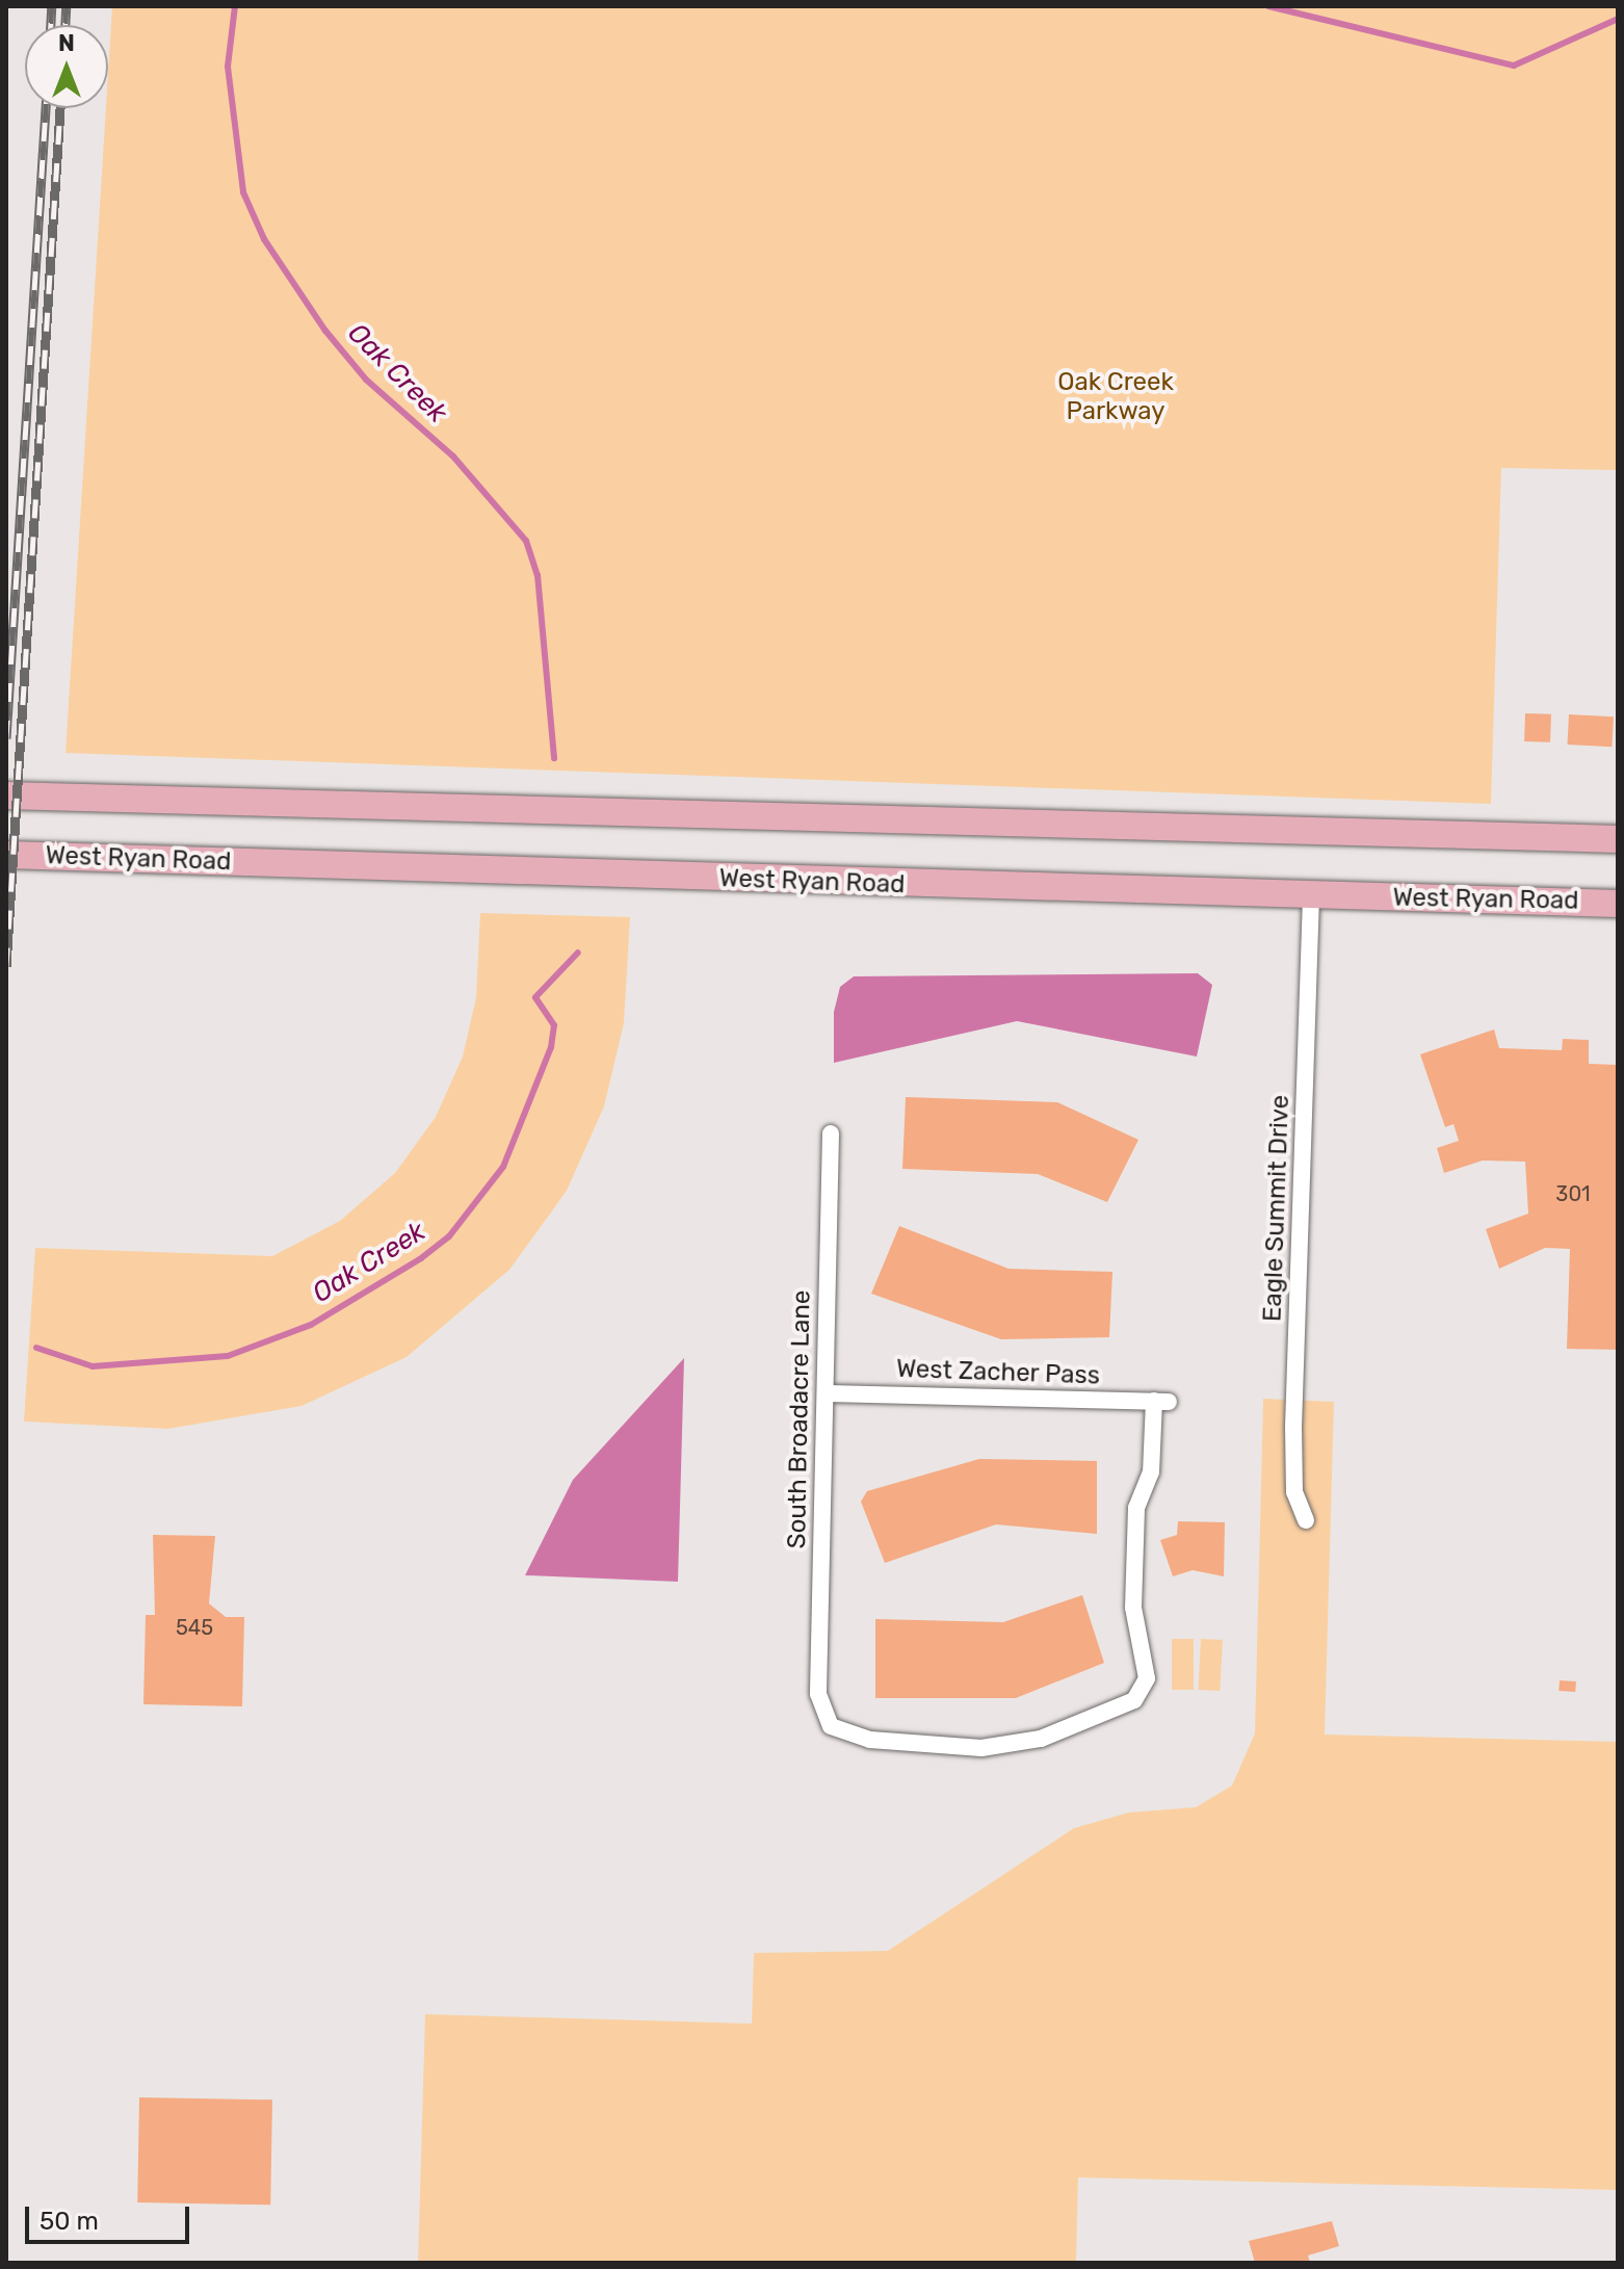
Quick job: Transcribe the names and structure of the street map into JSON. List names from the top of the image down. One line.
{"streets":{"main road":["West Ryan Road"],"street":["Eagle Summit Drive","West Zacher Pass","South Broadacre Lane"]},"crossings":[["West Ryan Road","Eagle Summit Drive"],["West Zacher Pass","South Broadacre Lane"]],"water":["Oak Creek"],"parks":["Oak Creek Parkway"],"house_numbers":["301","545"],"scale_bar":"50 m","north":"top"}
